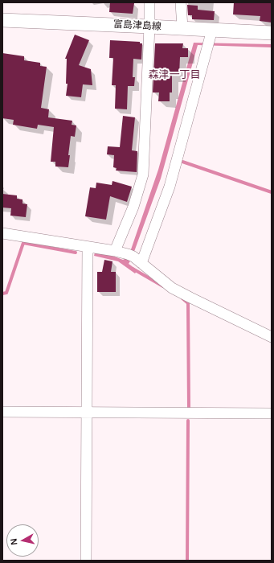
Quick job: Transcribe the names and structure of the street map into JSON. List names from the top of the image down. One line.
{"streets":{"main road":["富島津島線"]},"districts":["森津一丁目"],"north":"left"}
